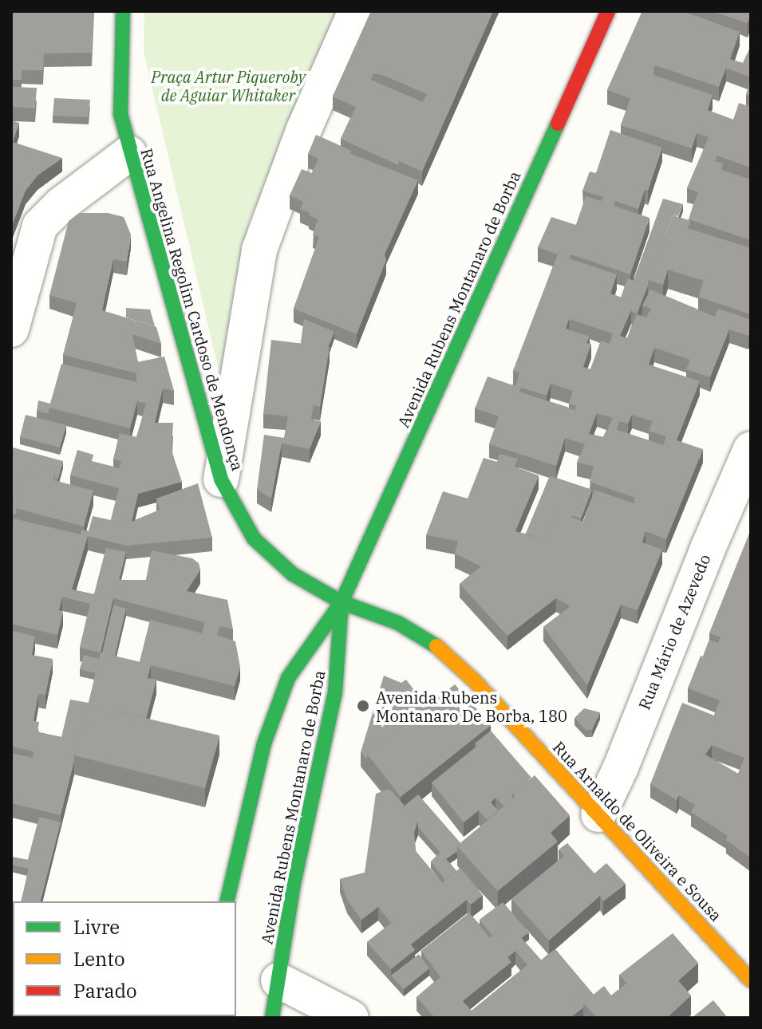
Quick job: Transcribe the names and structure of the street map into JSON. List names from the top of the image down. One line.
{"streets":{"street":["Avenida Rubens Montanaro de Borba","Rua Angelina Regolim Cardoso de Mendonça","Rua Mário de Azevedo","Rua Arnaldo de Oliveira e Sousa"]},"crossings":[["Avenida Rubens Montanaro de Borba","Rua Angelina Regolim Cardoso de Mendonça"],["Avenida Rubens Montanaro de Borba","Rua Arnaldo de Oliveira e Sousa"],["Rua Angelina Regolim Cardoso de Mendonça","Rua Arnaldo de Oliveira e Sousa"],["Rua Mário de Azevedo","Rua Arnaldo de Oliveira e Sousa"]],"parks":["Praça Artur Piqueroby de Aguiar Whitaker"],"places":["Avenida Rubens Montanaro De Borba, 180"],"legend":["Livre","Lento","Parado"]}
